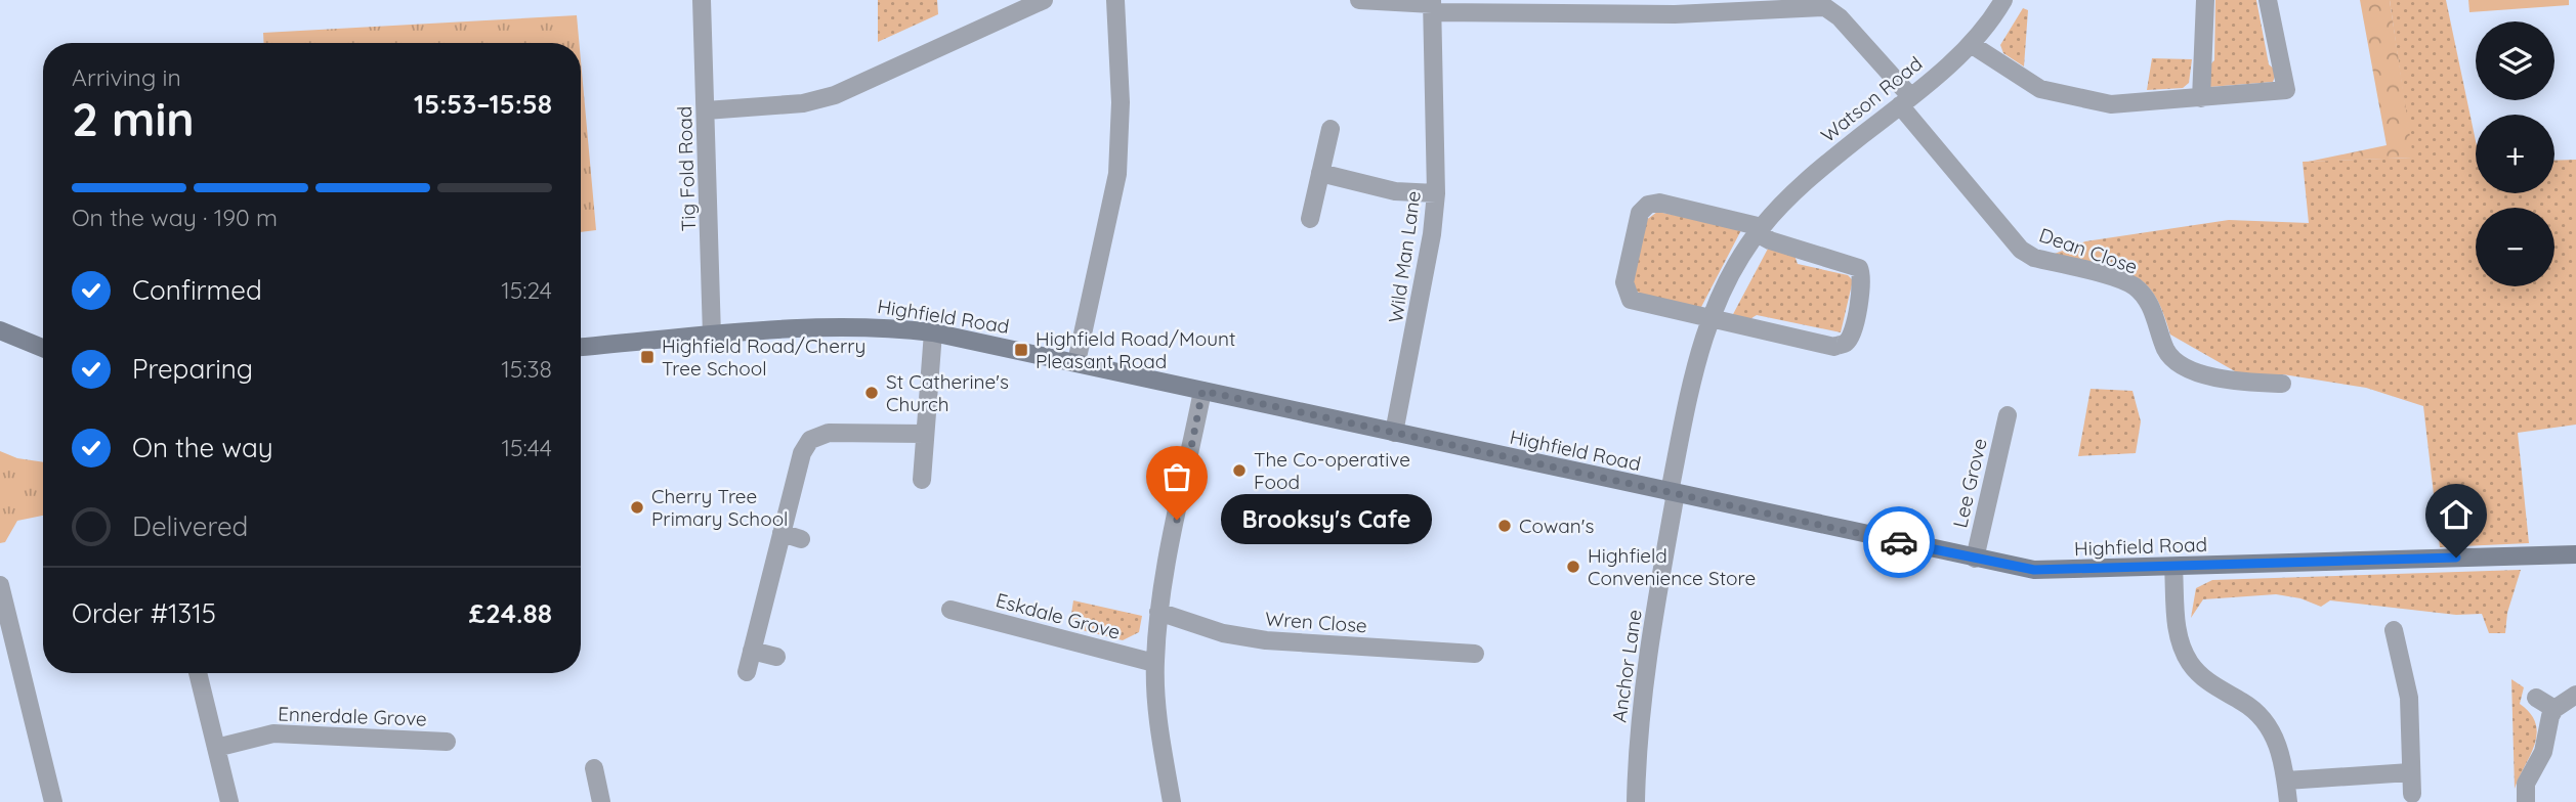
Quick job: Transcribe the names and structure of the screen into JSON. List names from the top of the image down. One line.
{"streets":{"street":["Watson Road","Tig Fold Road","Dean Close","Wild Man Lane","Highfield Road","Lee Grove","Eskdale Grove","Wren Close","Anchor Lane","Ennerdale Grove"]},"crossings":[["Watson Road","Dean Close"],["Watson Road","Highfield Road"],["Watson Road","Anchor Lane"],["Tig Fold Road","Highfield Road"],["Dean Close","Wild Man Lane"],["Wild Man Lane","Highfield Road"],["Highfield Road","Lee Grove"],["Highfield Road","Anchor Lane"]],"places":{"transit":["Highfield Road/Mount Pleasant Road","Highfield Road/Cherry Tree School"],"other":["St Catherine's Church","The Co-operative Food","Cherry Tree Primary School","Brooksy's Cafe","Cowan's","Highfield Convenience Store"]},"page":{"map_buttons":["+","−"],"heading":["2 min","Arriving in","15:53–15:58"],"panel":["Order #1315","£24.88"],"bar":"On the way · 190 m","list":[["Confirmed","15:24"],["Preparing","15:38"],["On the way","15:44"],"Delivered"],"bubble":"Brooksy's Cafe"}}
